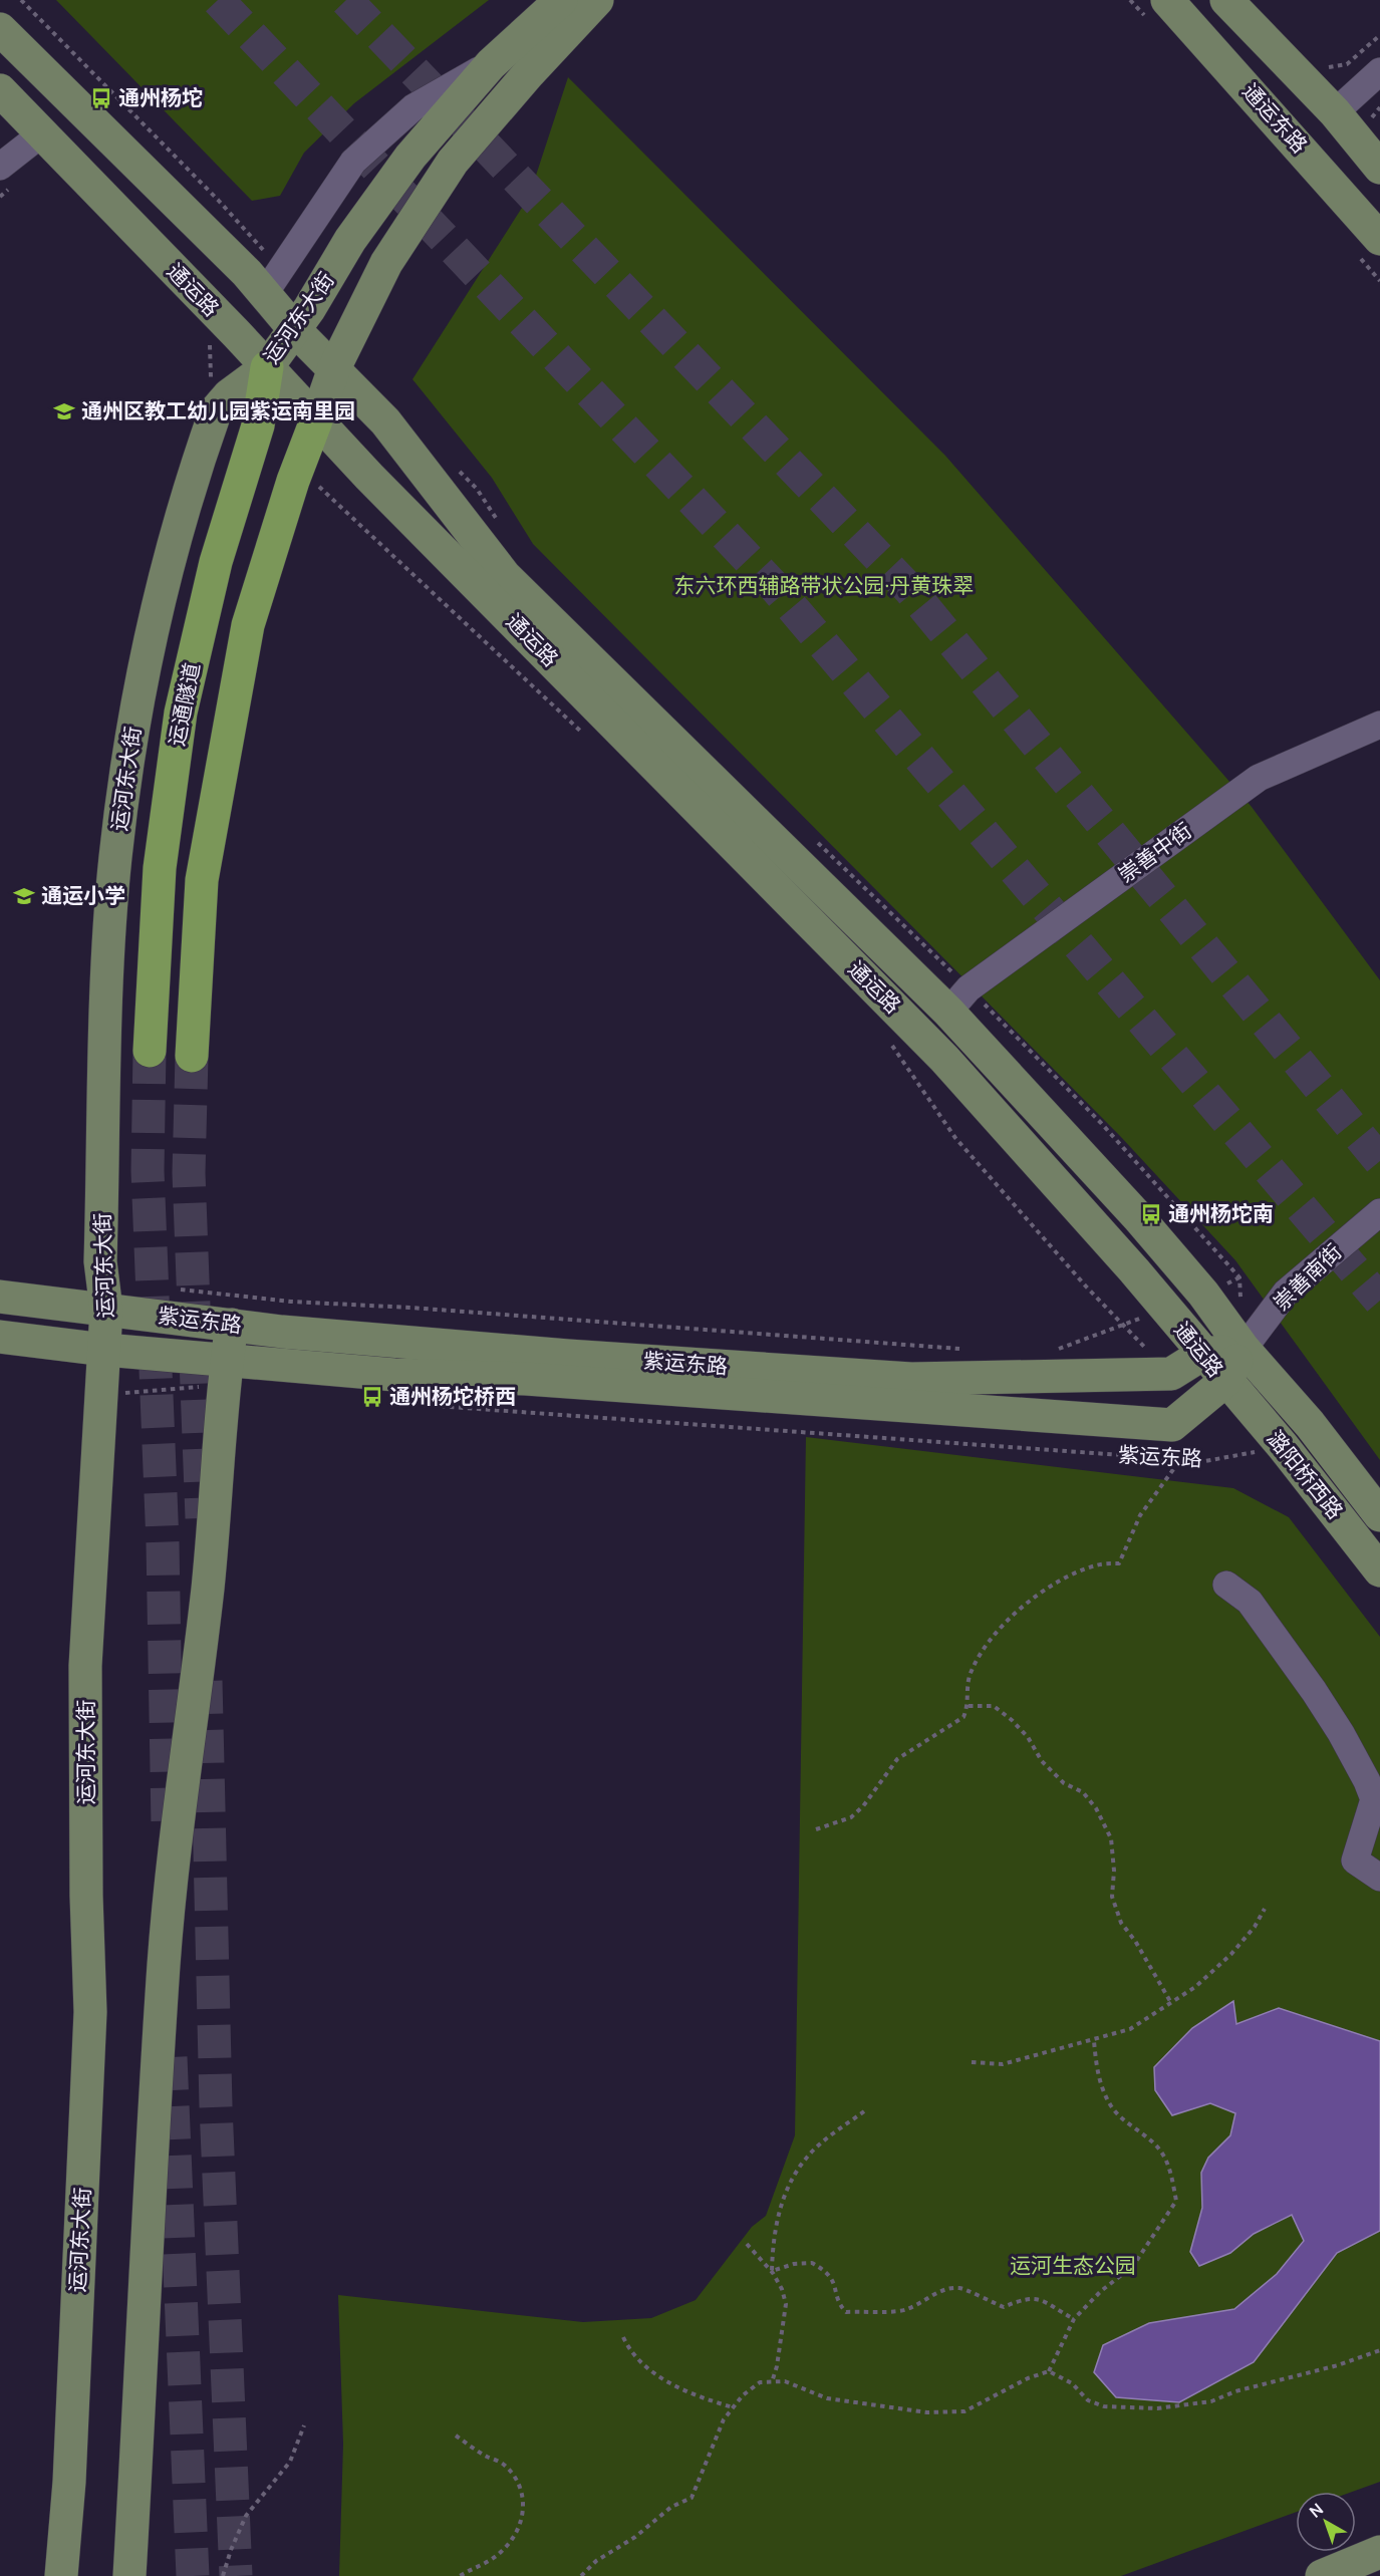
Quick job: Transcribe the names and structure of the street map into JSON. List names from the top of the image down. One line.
{"streets":{"highway":["运通隧道"],"main road":["通运东路","通运路","运河东大街","紫运东路","潞阳桥西路"],"street":["崇善中街","崇善南街"]},"crossings":[["通运路","运河东大街"],["通运路","运通隧道"],["通运路","崇善中街"],["通运路","崇善南街"],["通运路","紫运东路"],["通运路","潞阳桥西路"],["运河东大街","运通隧道"],["运河东大街","紫运东路"],["崇善南街","紫运东路"],["崇善南街","潞阳桥西路"],["紫运东路","潞阳桥西路"]],"parks":["东六环西辅路带状公园·丹黄珠翠","运河生态公园"],"places":{"bus stop":["通州杨坨","通州杨坨南","通州杨坨桥西"],"school or university":["通州区教工幼儿园紫运南里园","通运小学"]},"north":"top left"}
